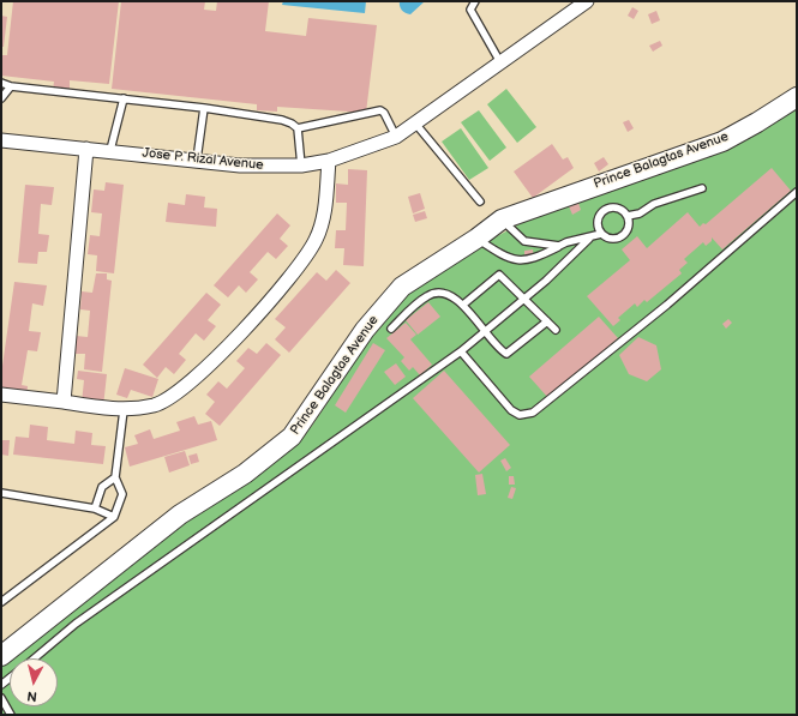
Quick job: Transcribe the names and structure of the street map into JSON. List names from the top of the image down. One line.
{"streets":{"main road":["Prince Balagtas Avenue"],"street":["Jose P. Rizal Avenue"]},"north":"bottom"}
